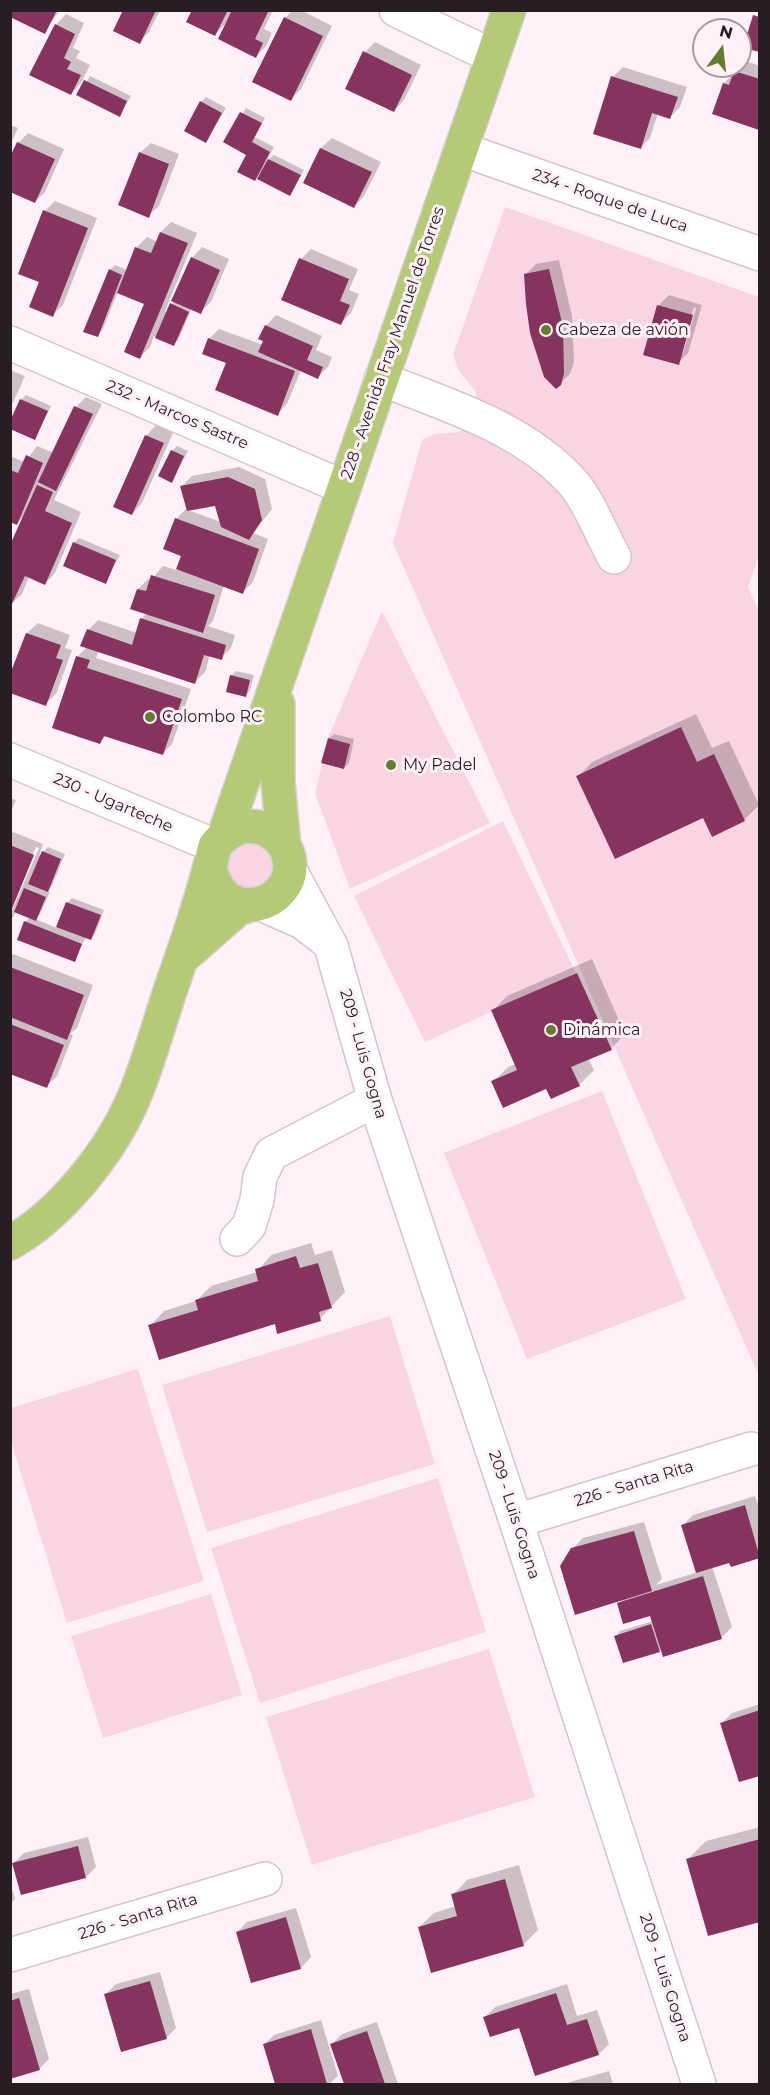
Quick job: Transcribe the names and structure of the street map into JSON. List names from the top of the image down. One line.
{"streets":{"main road":["228 - Avenida Fray Manuel de Torres"],"street":["234 - Roque de Luca","232 - Marcos Sastre","230 - Ugarteche","209 - Luis Gogna","226 - Santa Rita"]},"crossings":[["234 - Roque de Luca","228 - Avenida Fray Manuel de Torres"],["228 - Avenida Fray Manuel de Torres","232 - Marcos Sastre"],["228 - Avenida Fray Manuel de Torres","230 - Ugarteche"],["228 - Avenida Fray Manuel de Torres","209 - Luis Gogna"],["230 - Ugarteche","209 - Luis Gogna"],["209 - Luis Gogna","226 - Santa Rita"]],"places":["Cabeza de avión","Colombo RC","My Padel","Dinámica"],"north":"top"}
